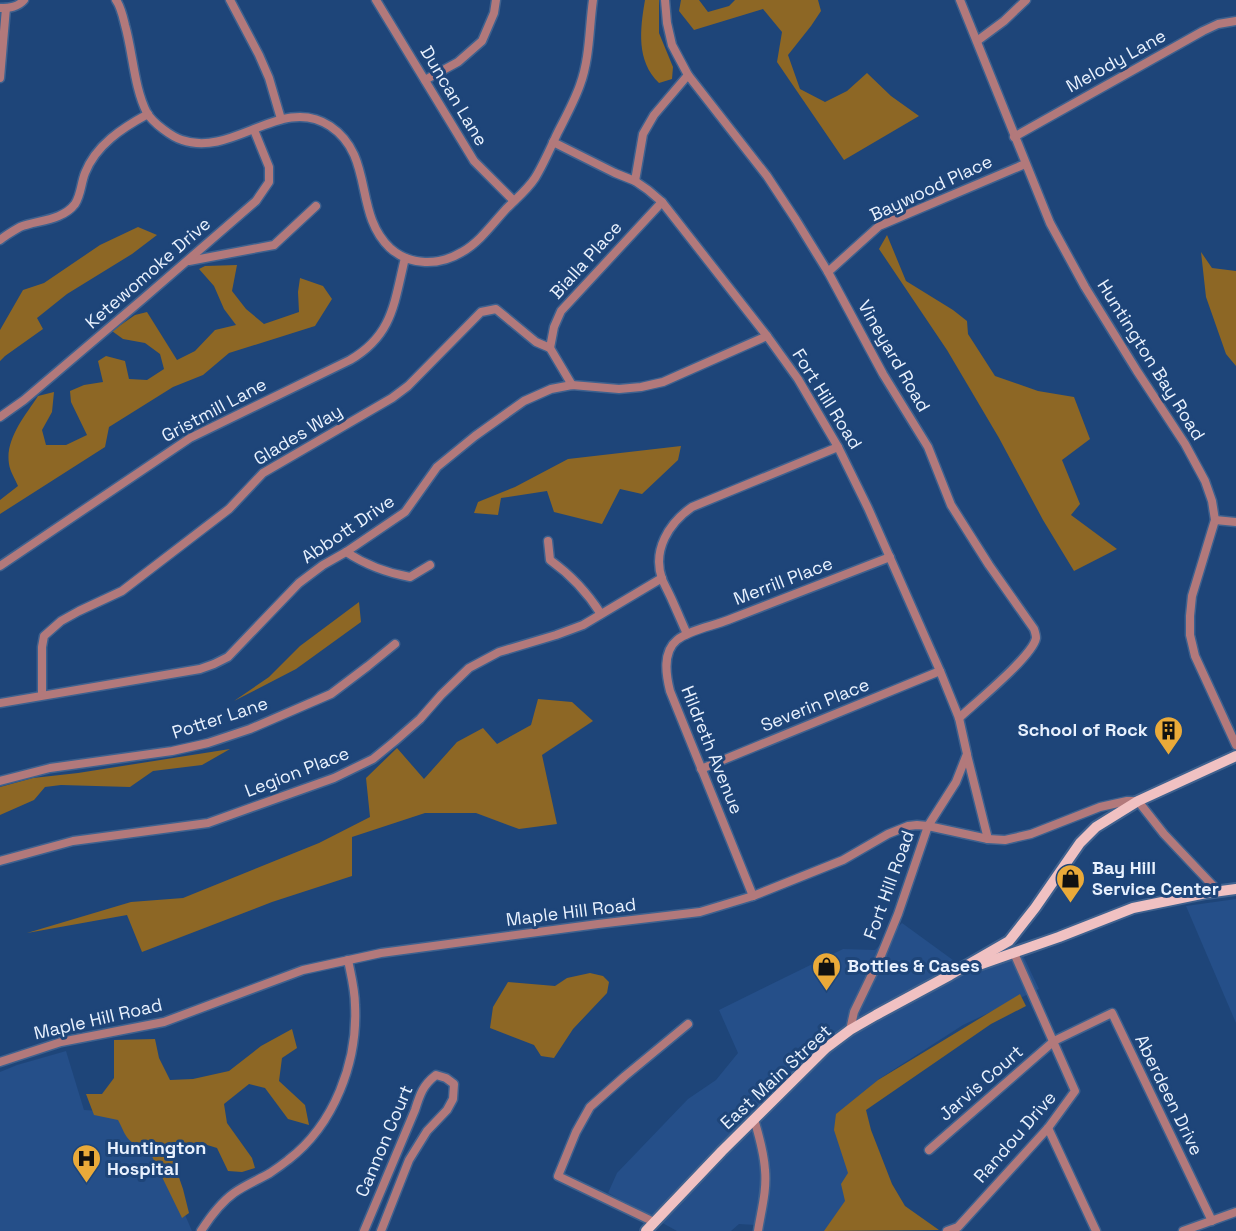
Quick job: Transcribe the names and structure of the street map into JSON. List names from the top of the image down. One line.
{"streets":{"main road":["East Main Street"],"street":["Melody Lane","Duncan Lane","Baywood Place","Bialla Place","Ketewomoke Drive","Vineyard Road","Huntington Bay Road","Fort Hill Road","Gristmill Lane","Glades Way","Abbott Drive","Merrill Place","Severin Place","Potter Lane","Hildreth Avenue","Legion Place","Maple Hill Road","Jarvis Court","Aberdeen Drive","Randou Drive","Cannon Court"]},"crossings":[["Melody Lane","Huntington Bay Road"],["Baywood Place","Vineyard Road"],["Baywood Place","Huntington Bay Road"],["Bialla Place","Fort Hill Road"],["Bialla Place","Glades Way"],["Vineyard Road","Fort Hill Road"],["Fort Hill Road","Abbott Drive"],["Fort Hill Road","Merrill Place"],["Fort Hill Road","Severin Place"],["Fort Hill Road","Maple Hill Road"],["Fort Hill Road","East Main Street"],["Glades Way","Abbott Drive"],["Merrill Place","Hildreth Avenue"],["Severin Place","Hildreth Avenue"],["Hildreth Avenue","Maple Hill Road"],["Maple Hill Road","East Main Street"],["East Main Street","Randou Drive"],["Jarvis Court","Aberdeen Drive"],["Jarvis Court","Randou Drive"],["Aberdeen Drive","Randou Drive"]],"places":{"building":["School of Rock"],"shop":["Bay Hill Service Center","Bottles & Cases"],"hospital":["Huntington Hospital"]}}
